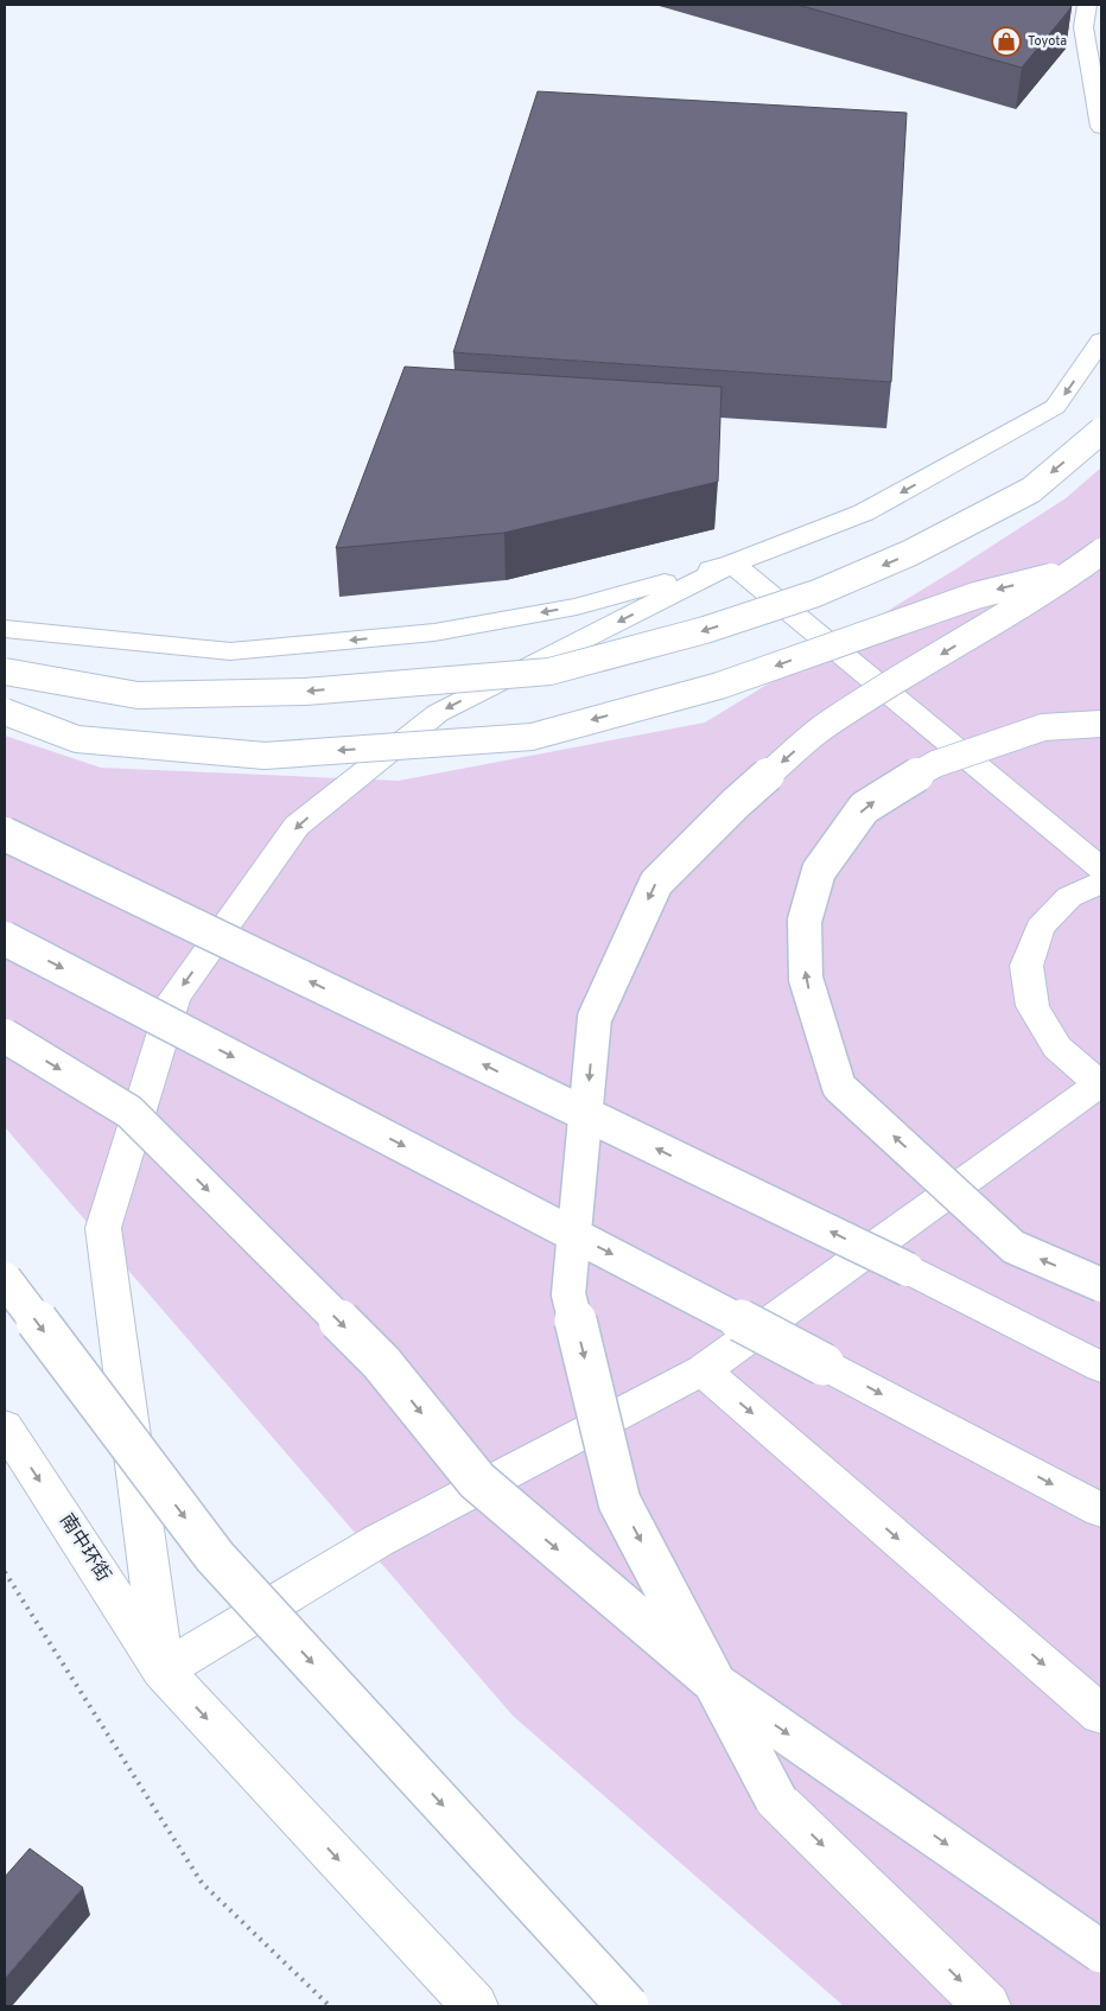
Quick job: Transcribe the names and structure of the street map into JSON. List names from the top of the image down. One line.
{"streets":{"main road":["南中环街"]},"places":{"shop":["Toyota"]}}
